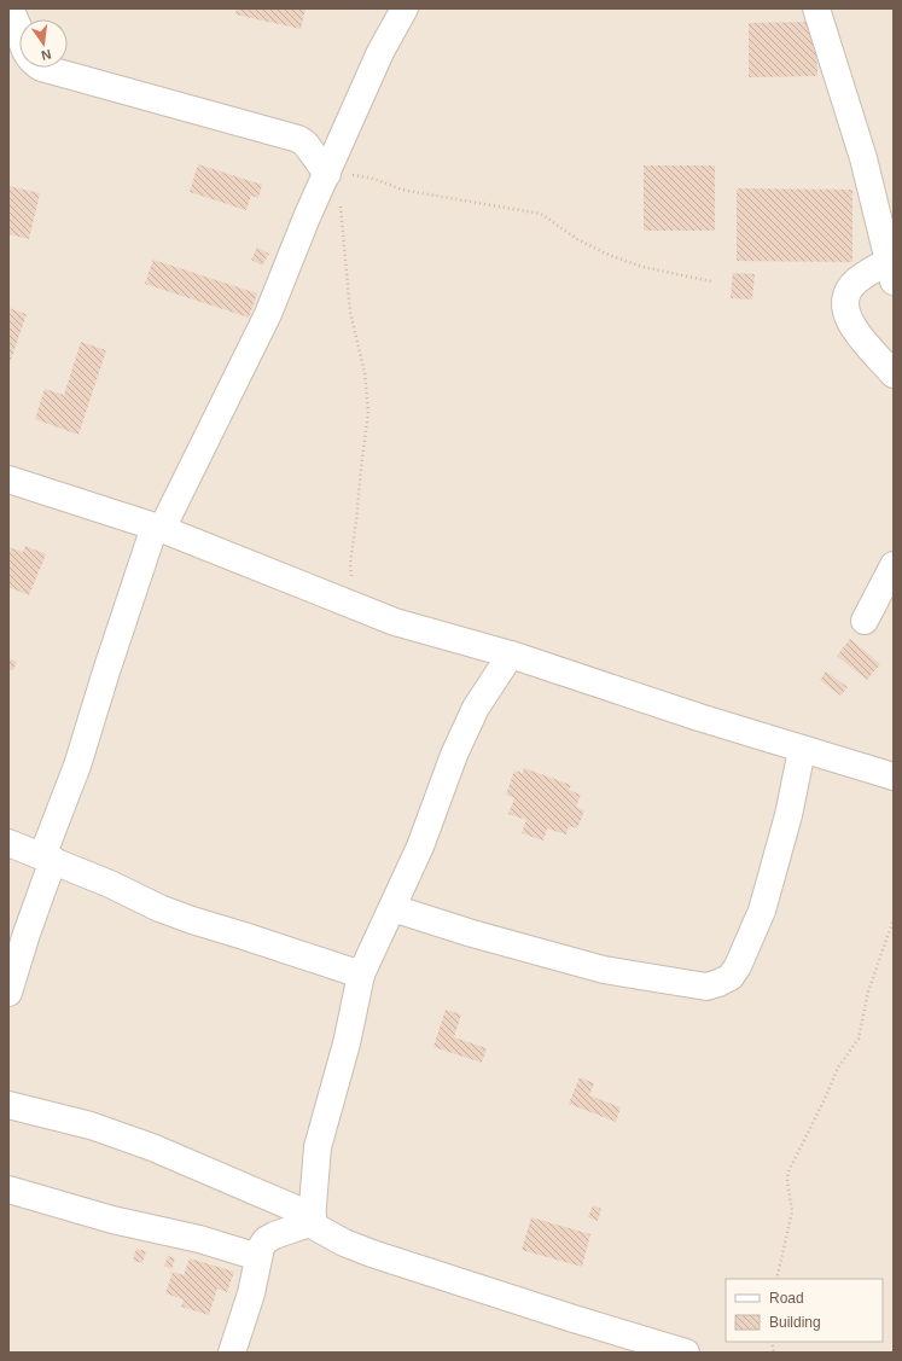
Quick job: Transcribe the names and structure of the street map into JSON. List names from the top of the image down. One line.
{"legend":["Road","Building"],"north":"bottom"}
